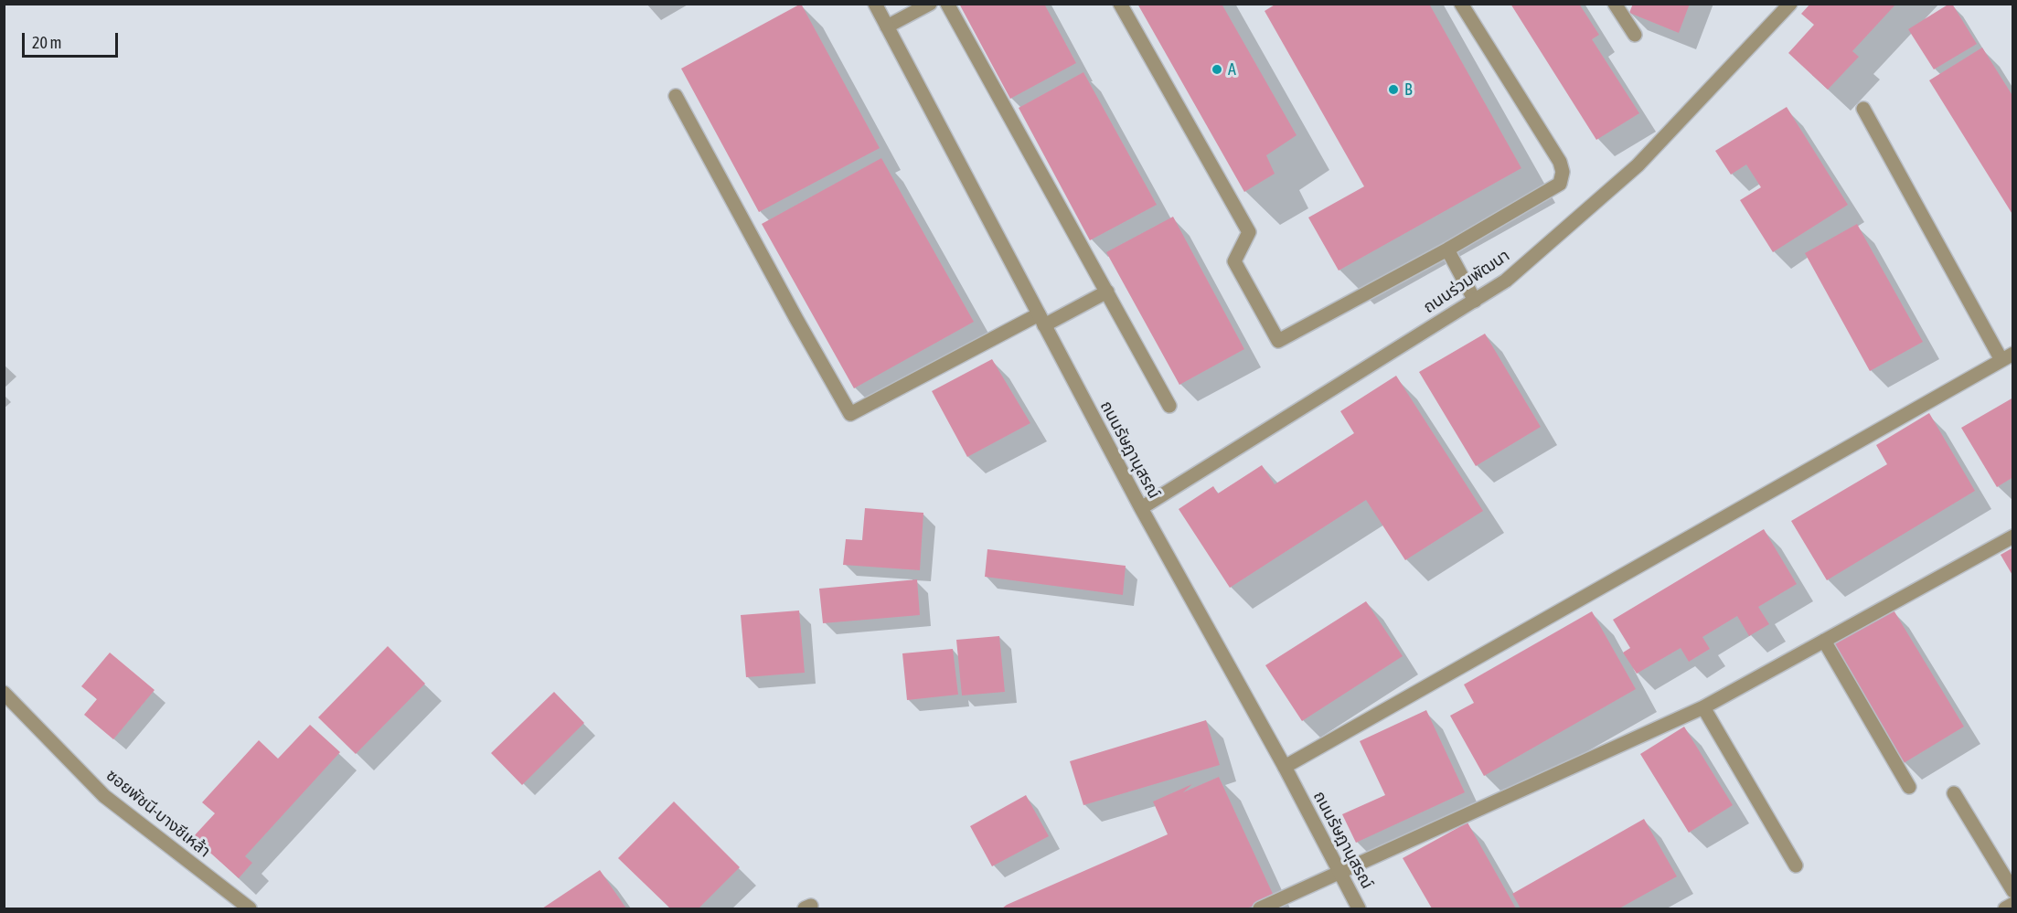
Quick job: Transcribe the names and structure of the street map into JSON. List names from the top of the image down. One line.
{"streets":{"street":["ถนนร่วมพัฒนา","ถนนรัษฎานุสรณ์","ซอยพัชนี-บางชีเหล้า"]},"crossings":[["ถนนร่วมพัฒนา","ถนนรัษฎานุสรณ์"]],"places":["A","B"],"scale_bar":"20 m"}
